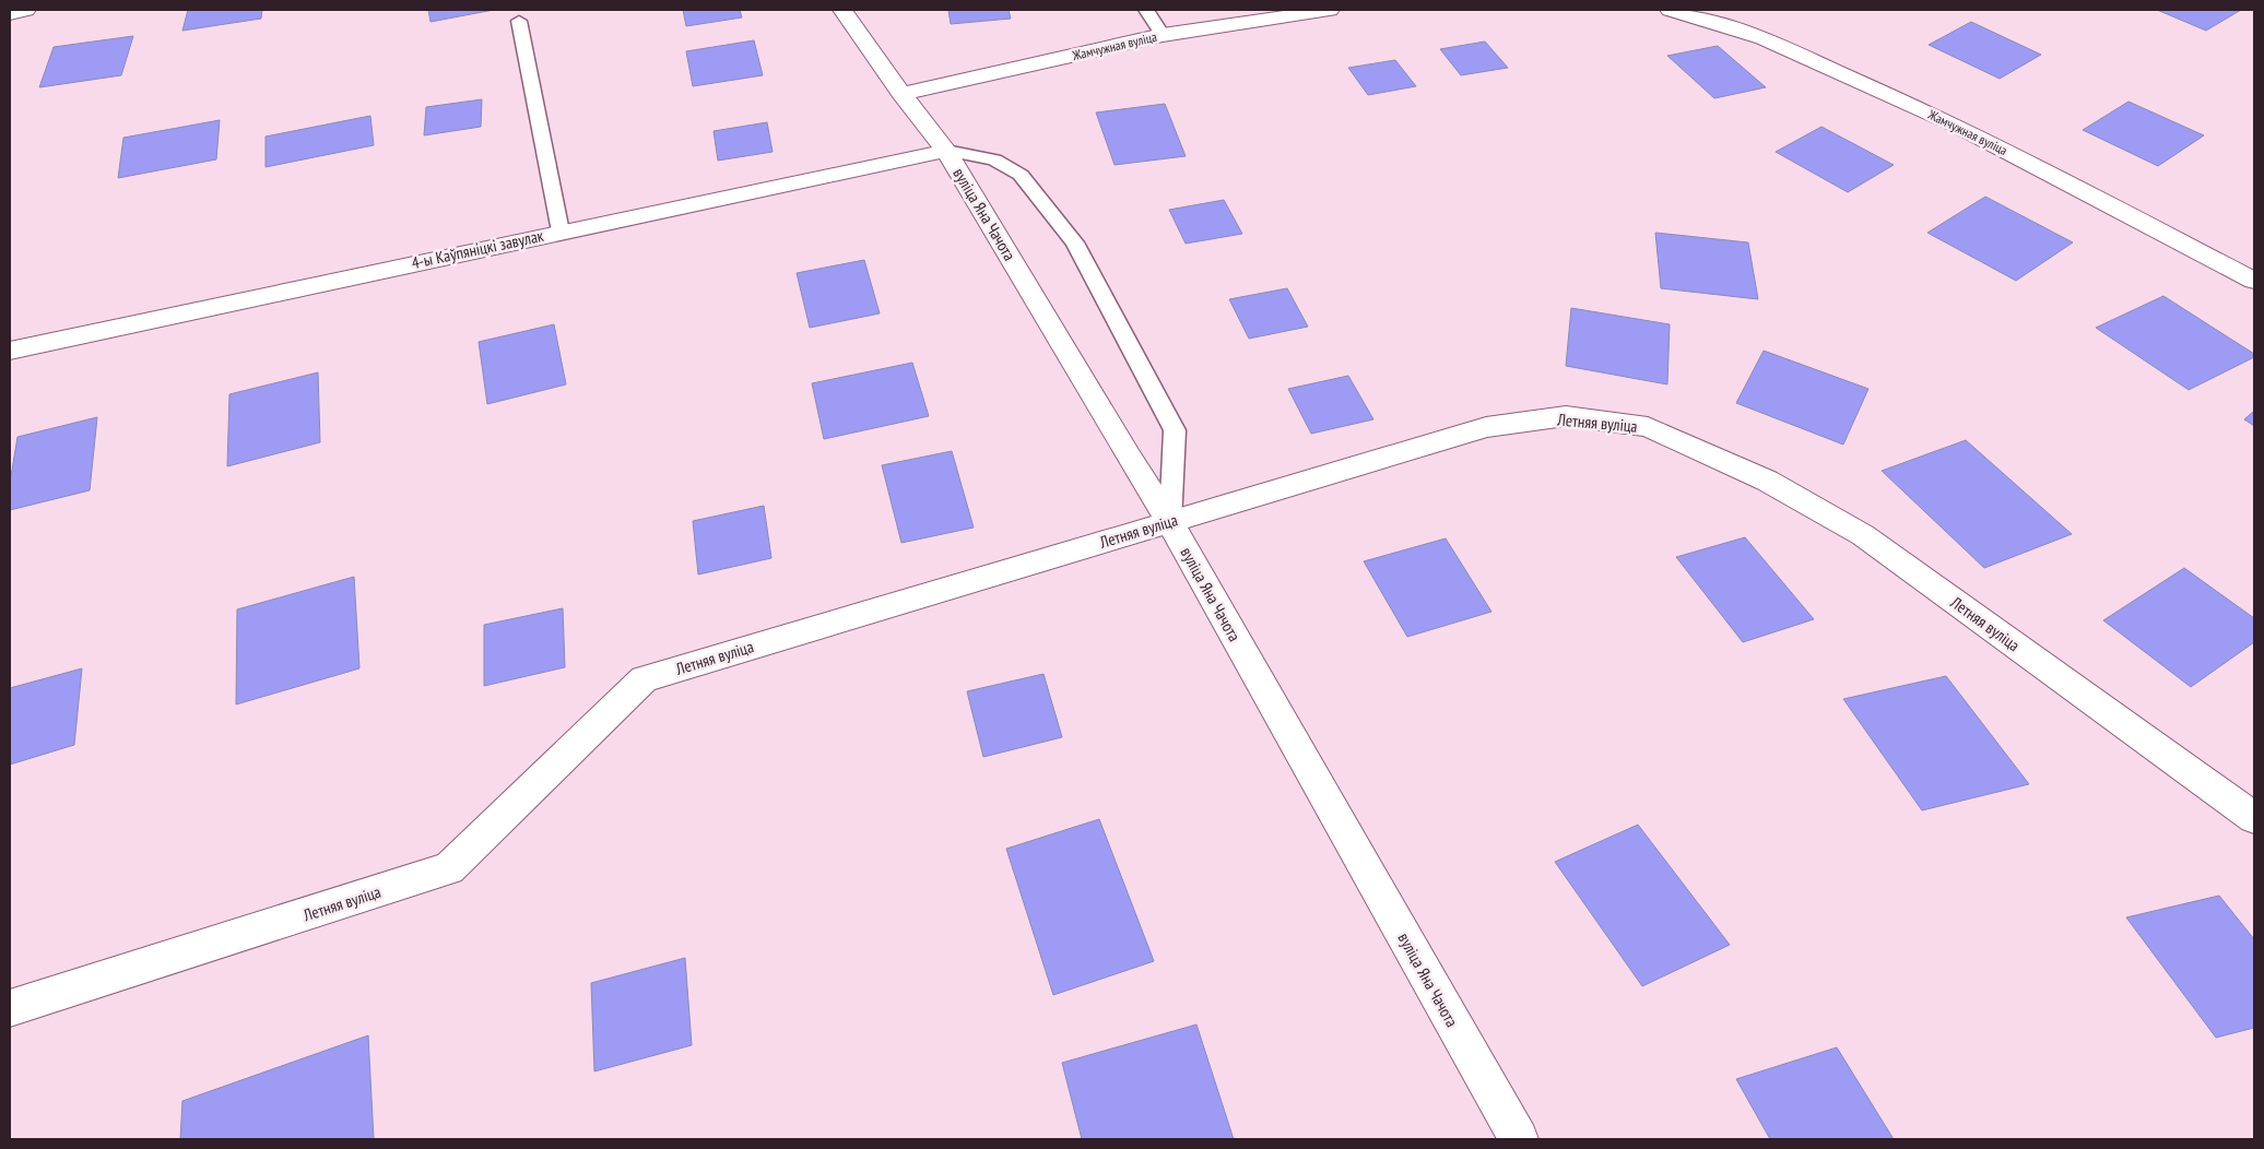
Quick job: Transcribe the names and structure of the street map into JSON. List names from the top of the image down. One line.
{"streets":{"street":["Жамчужная вуліца","вуліца Яна Чачота","4-ы Каўпяніцкі завулак","Летняя вуліца"]},"crossings":[["Жамчужная вуліца","вуліца Яна Чачота"],["вуліца Яна Чачота","4-ы Каўпяніцкі завулак"],["вуліца Яна Чачота","Летняя вуліца"]]}
